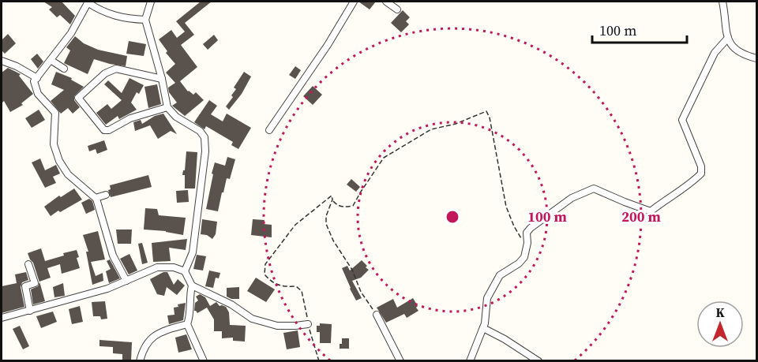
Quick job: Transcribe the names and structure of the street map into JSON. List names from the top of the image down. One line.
{"scale_bar":"100 m","north":"top","rings":["100 m","200 m"]}
